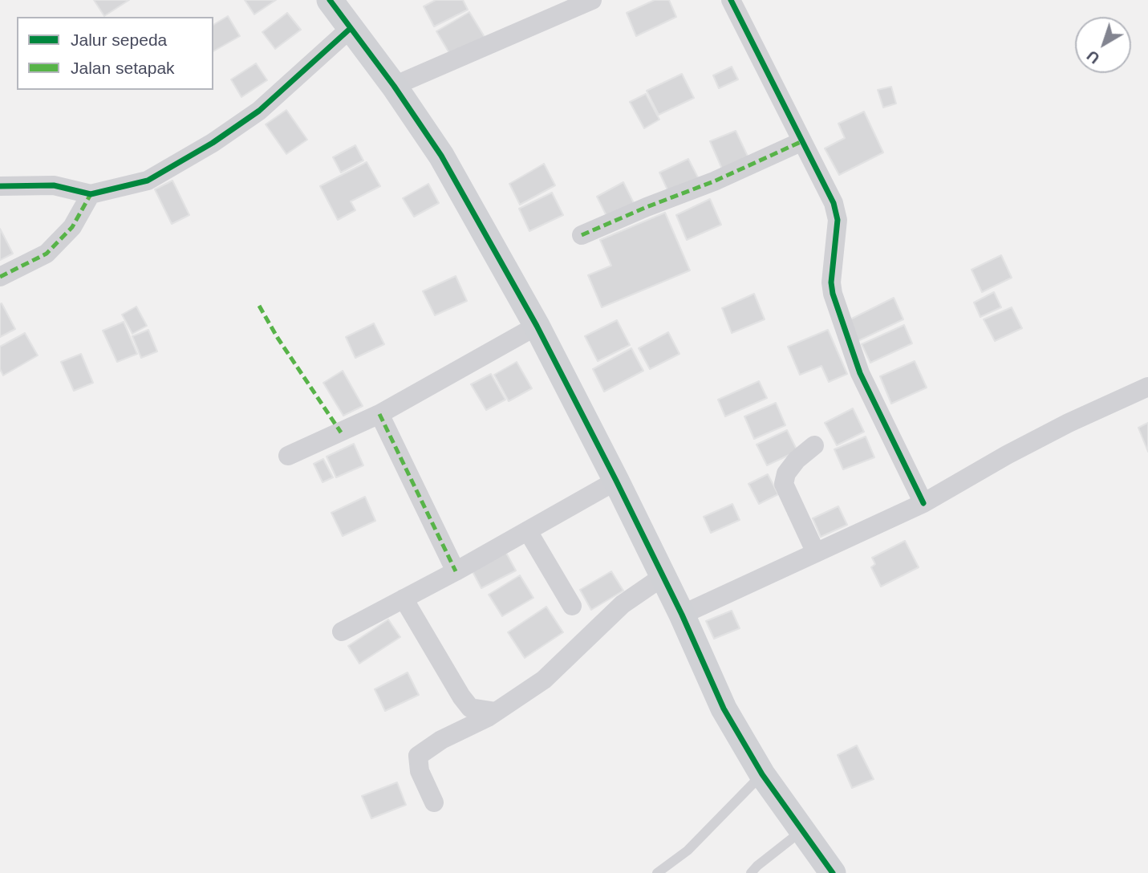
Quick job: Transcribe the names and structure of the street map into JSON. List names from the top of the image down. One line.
{"legend":["Jalur sepeda","Jalan setapak"],"north":"bottom left"}
